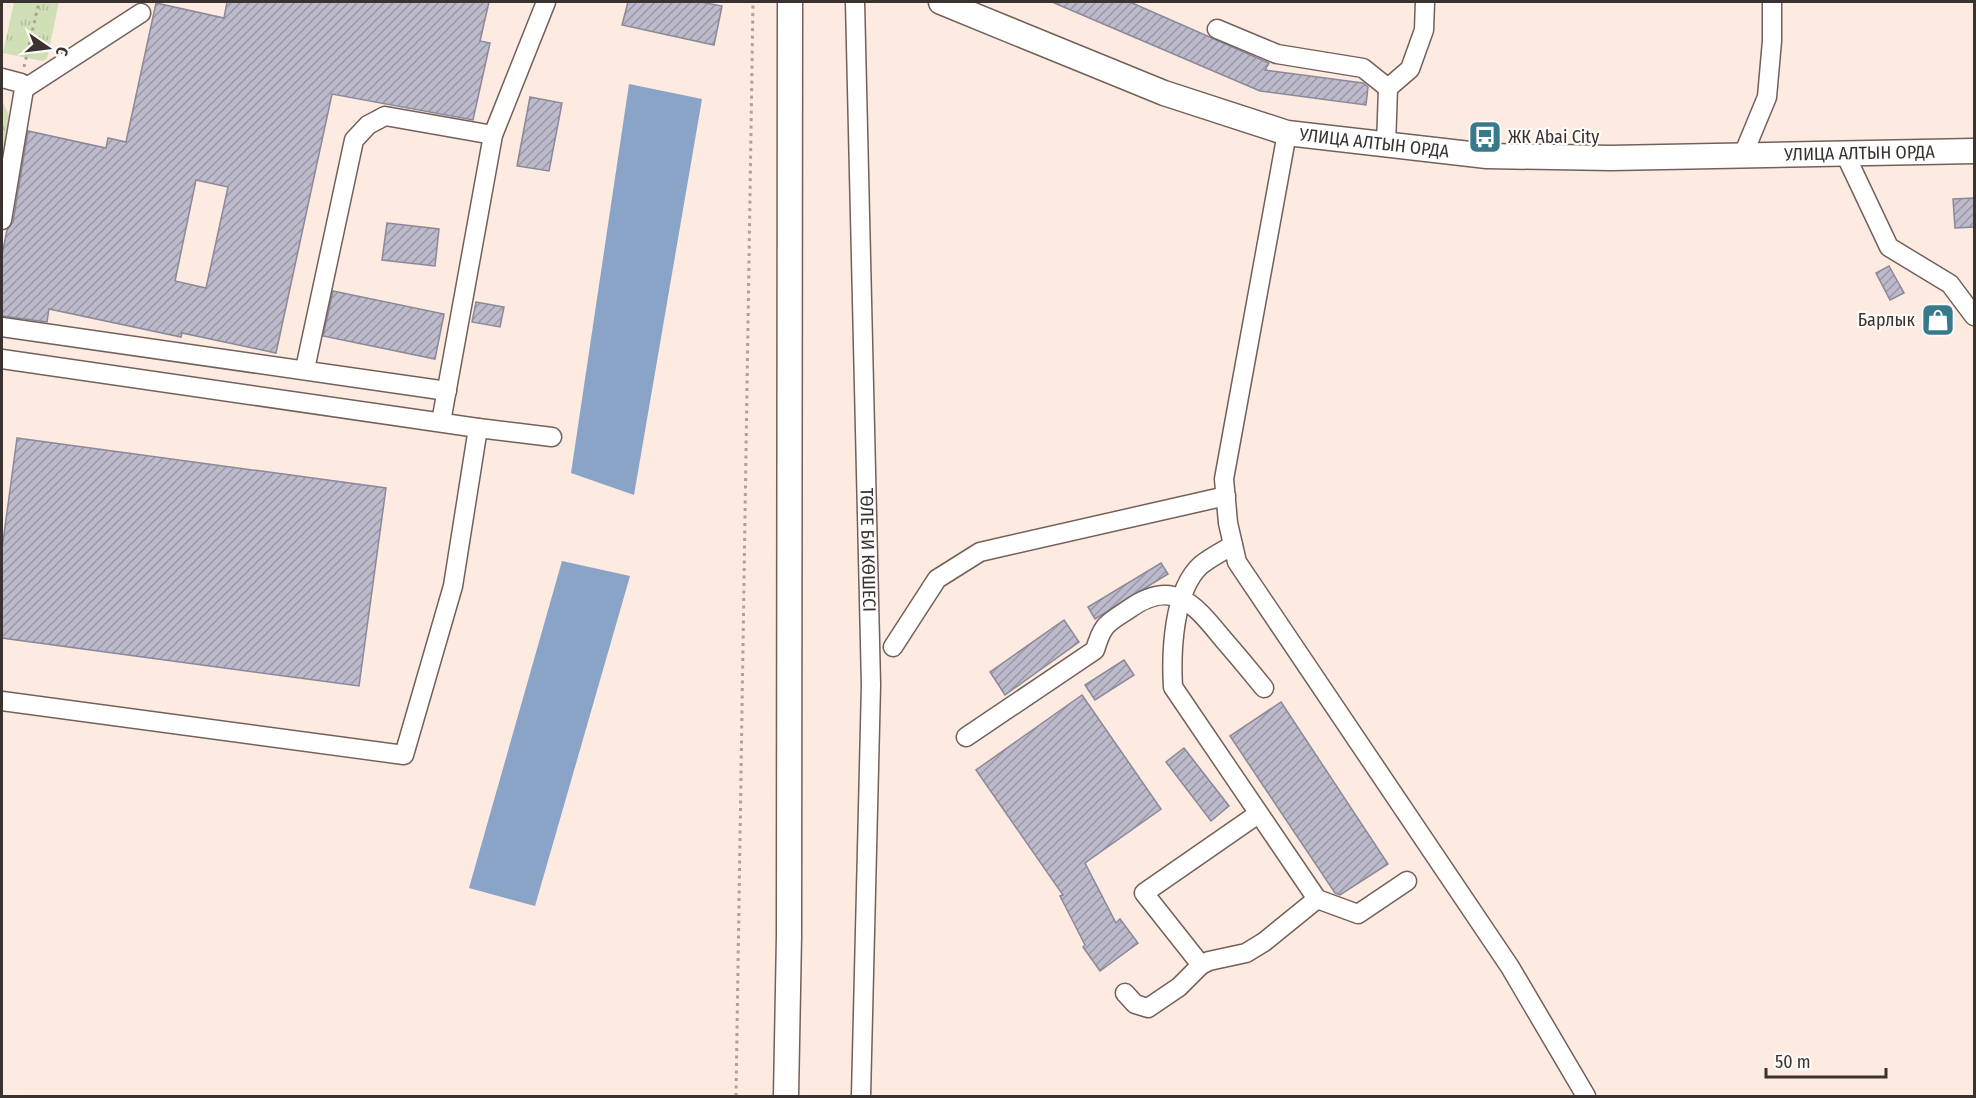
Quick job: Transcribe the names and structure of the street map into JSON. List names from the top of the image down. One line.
{"streets":{"main road":["УЛИЦА АЛТЫН ОРДА"],"street":["ТӨЛЕ БИ КӨШЕСІ"]},"places":{"bus stop":["ЖК Abai City"],"shop":["Барлык"]},"scale_bar":"50 m","north":"right"}
